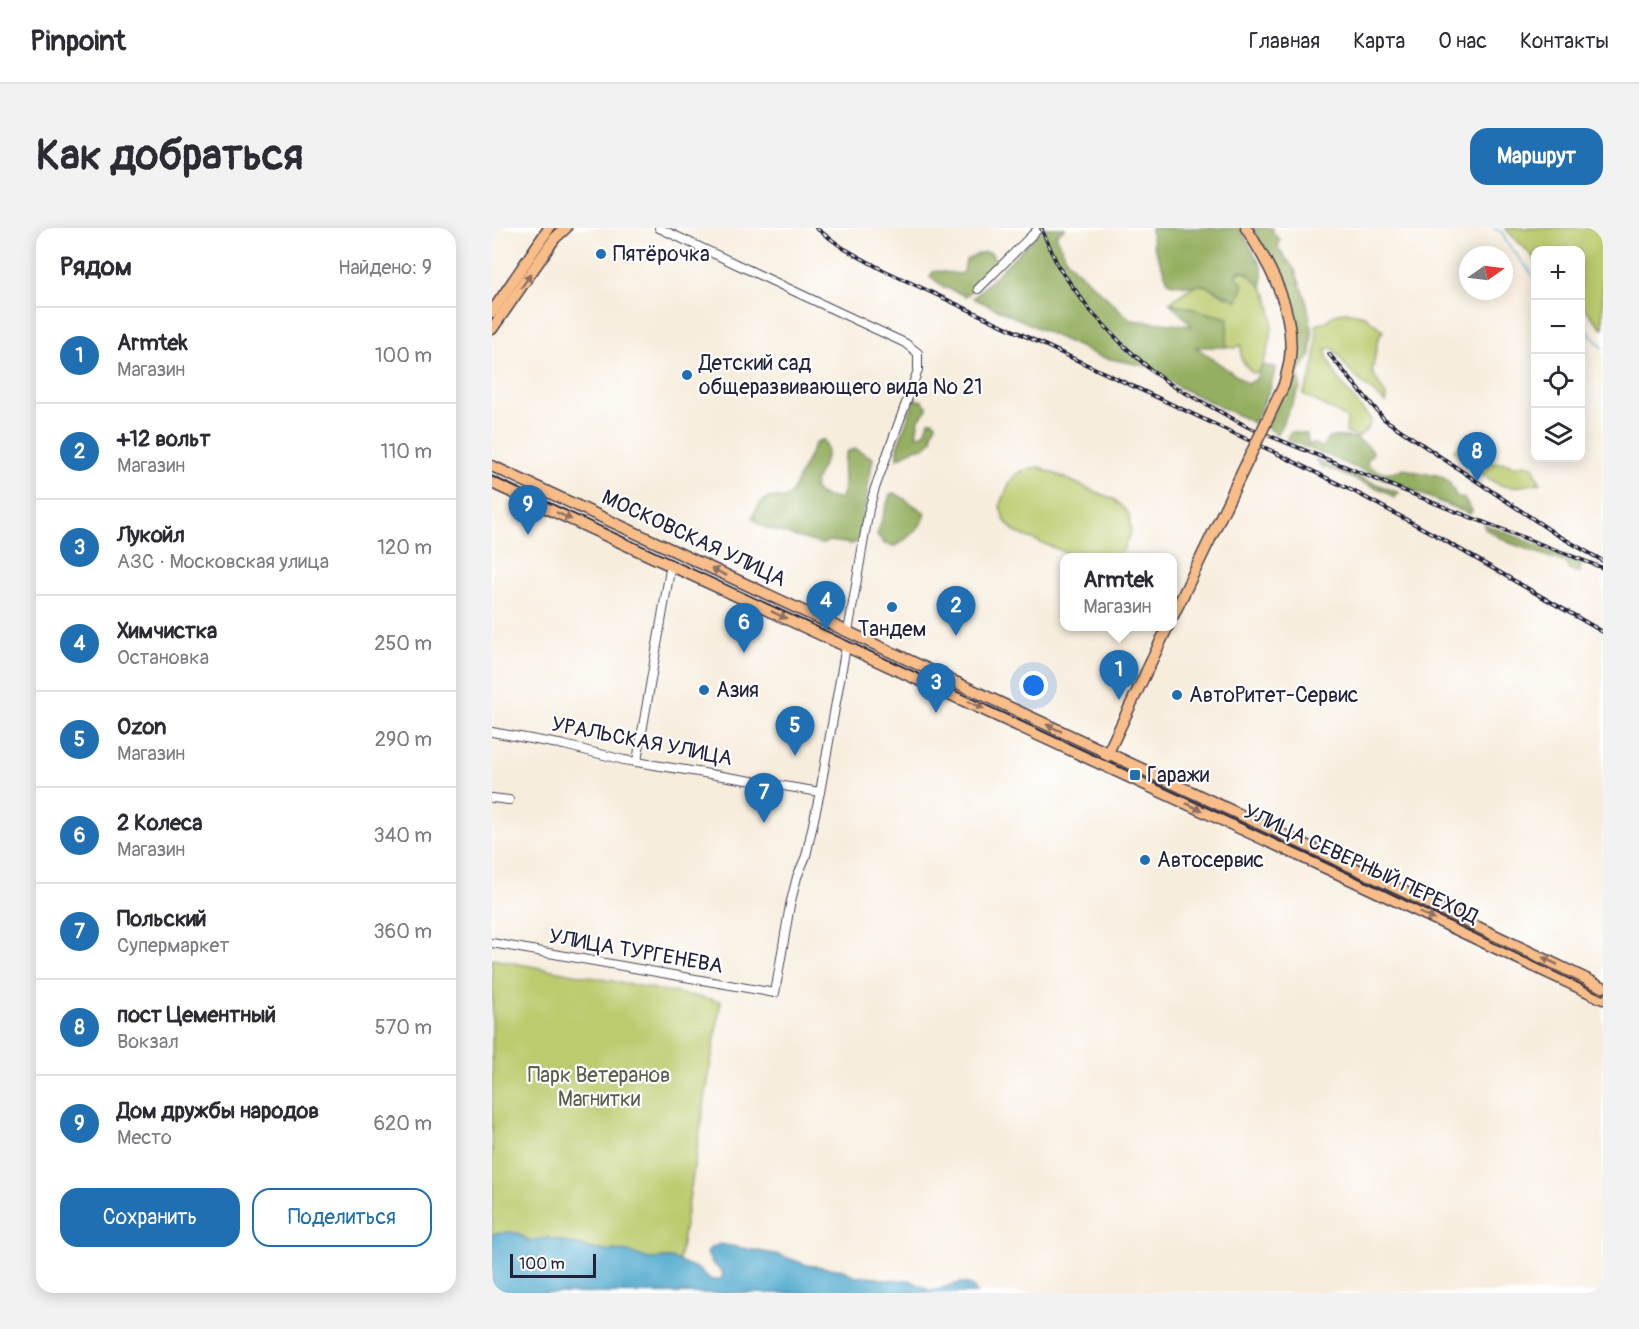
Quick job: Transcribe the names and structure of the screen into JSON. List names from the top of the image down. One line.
{"streets":{"main road":["МОСКОВСКАЯ УЛИЦА","УЛИЦА СЕВЕРНЫЙ ПЕРЕХОД"],"street":["УРАЛЬСКАЯ УЛИЦА","УЛИЦА ТУРГЕНЕВА"]},"crossings":[["МОСКОВСКАЯ УЛИЦА","УЛИЦА СЕВЕРНЫЙ ПЕРЕХОД"],["УРАЛЬСКАЯ УЛИЦА","УЛИЦА ТУРГЕНЕВА"]],"parks":["Парк Ветеранов Магнитки"],"places":{"other":["Пятёрочка","Детский сад общеразвивающего вида № 21","Тандем","Азия","АвтоРитет-Сервис","Автосервис"],"transit":["Гаражи"]},"scale_bar":"100 m","north":"right","page":{"header":"Pinpoint","nav":["Главная","Карта","О нас","Контакты"],"buttons":["Маршрут",["Сохранить","Поделиться"]],"title":"Как добраться","heading":["Рядом","Найдено: 9"],"map_buttons":["+","−"],"list":[{"mark":"1","name":"Armtek","note":"Магазин","value":"100 m"},{"mark":"2","name":"+12 вольт","note":"Магазин","value":"110 m"},{"mark":"3","name":"Лукойл","note":"АЗС · Московская улица","value":"120 m"},{"mark":"4","name":"Химчистка","note":"Остановка","value":"250 m"},{"mark":"5","name":"Ozon","note":"Магазин","value":"290 m"},{"mark":"6","name":"2 Колеса","note":"Магазин","value":"340 m"},{"mark":"7","name":"Польский","note":"Супермаркет","value":"360 m"},{"mark":"8","name":"пост Цементный","note":"Вокзал","value":"570 m"},{"mark":"9","name":"Дом дружбы народов","note":"Место","value":"620 m"}],"pins":["8","9","4","2","6","1","3","5","7"],"popup":["Armtek","Магазин"],"scale":"100 m"}}
